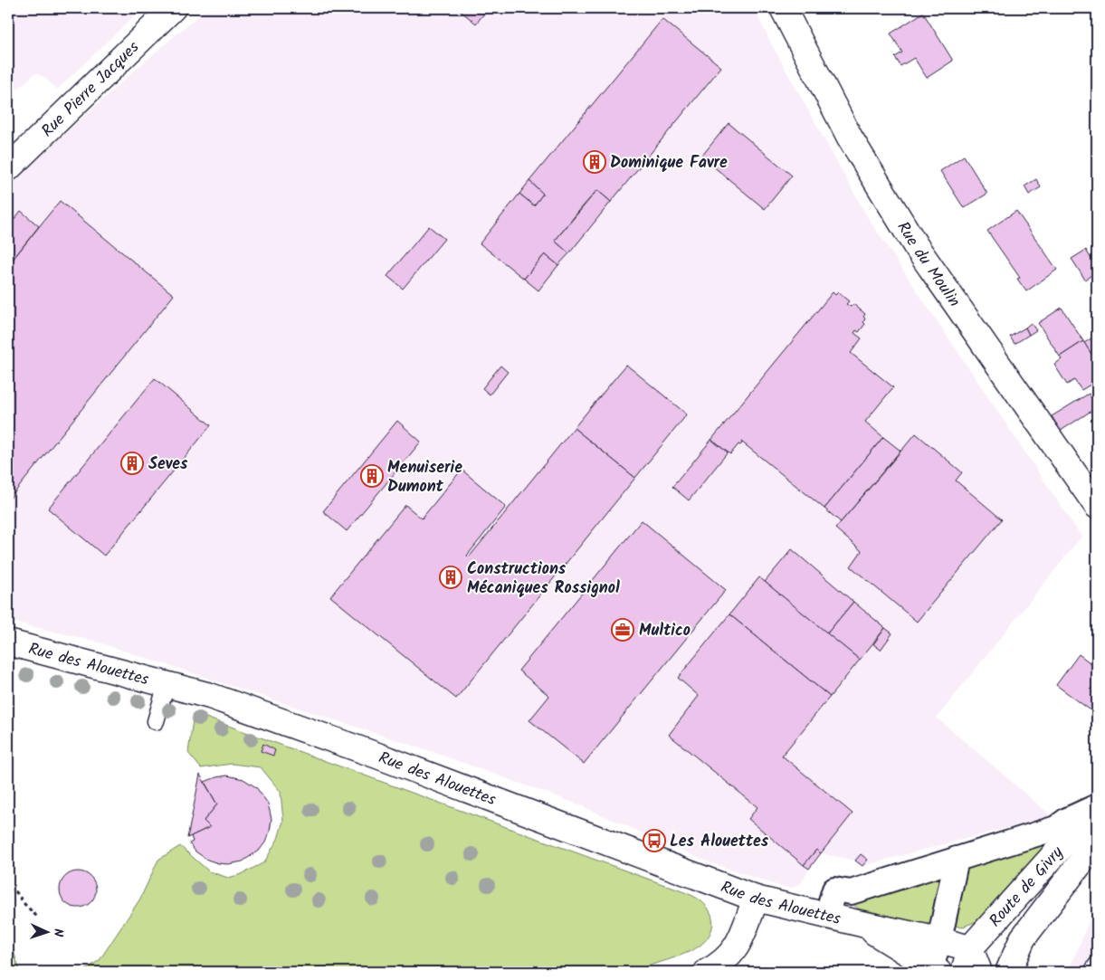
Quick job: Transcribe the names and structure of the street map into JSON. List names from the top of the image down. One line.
{"streets":{"street":["Rue Pierre Jacques","Rue du Moulin","Rue des Alouettes","Route de Givry"]},"crossings":[["Rue des Alouettes","Route de Givry"]],"places":{"building":["Dominique Favre","Seves","Menuiserie Dumont","Constructions Mécaniques Rossignol"],"office":["Multico"],"bus stop":["Les Alouettes"]},"north":"right"}
